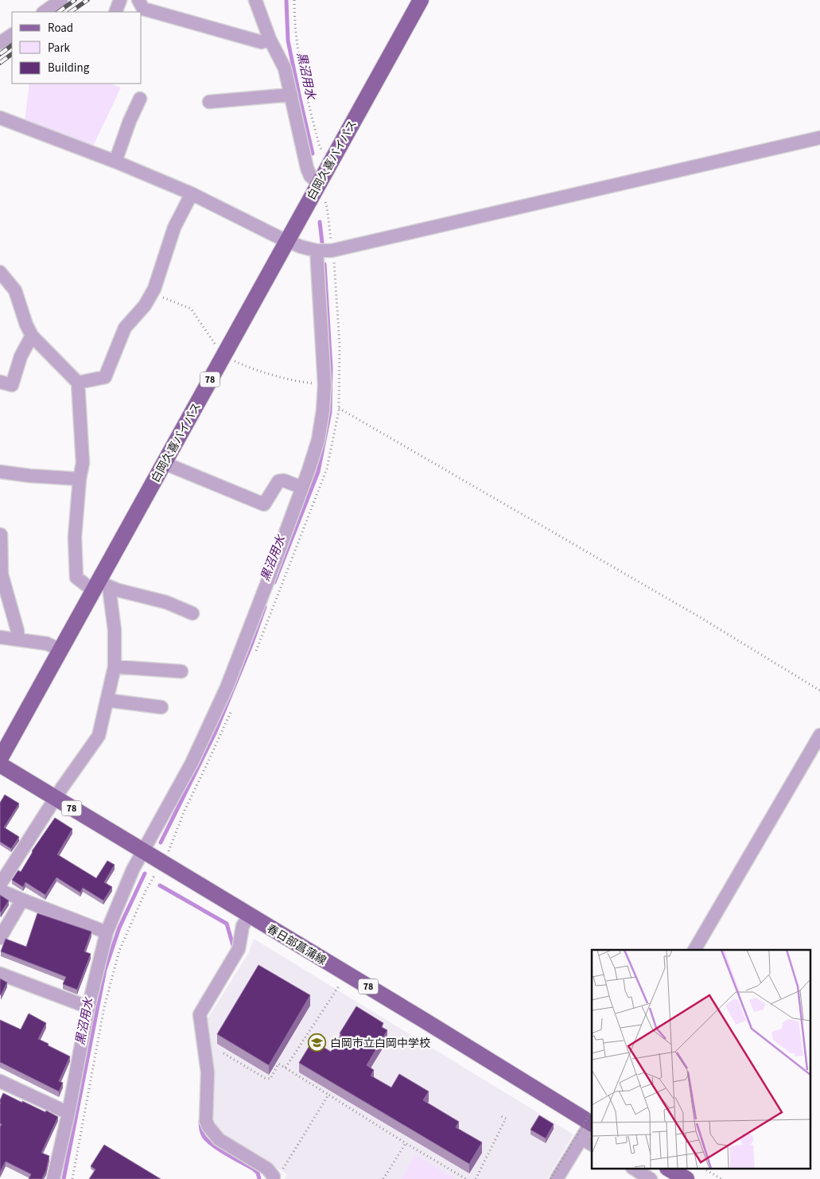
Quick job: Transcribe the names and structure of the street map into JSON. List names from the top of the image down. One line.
{"streets":{"main road":["白岡久喜バイパス","78","春日部菖蒲線"]},"water":["黒沼用水"],"places":{"school or university":["白岡市立白岡中学校"]},"legend":["Road","Park","Building"]}
